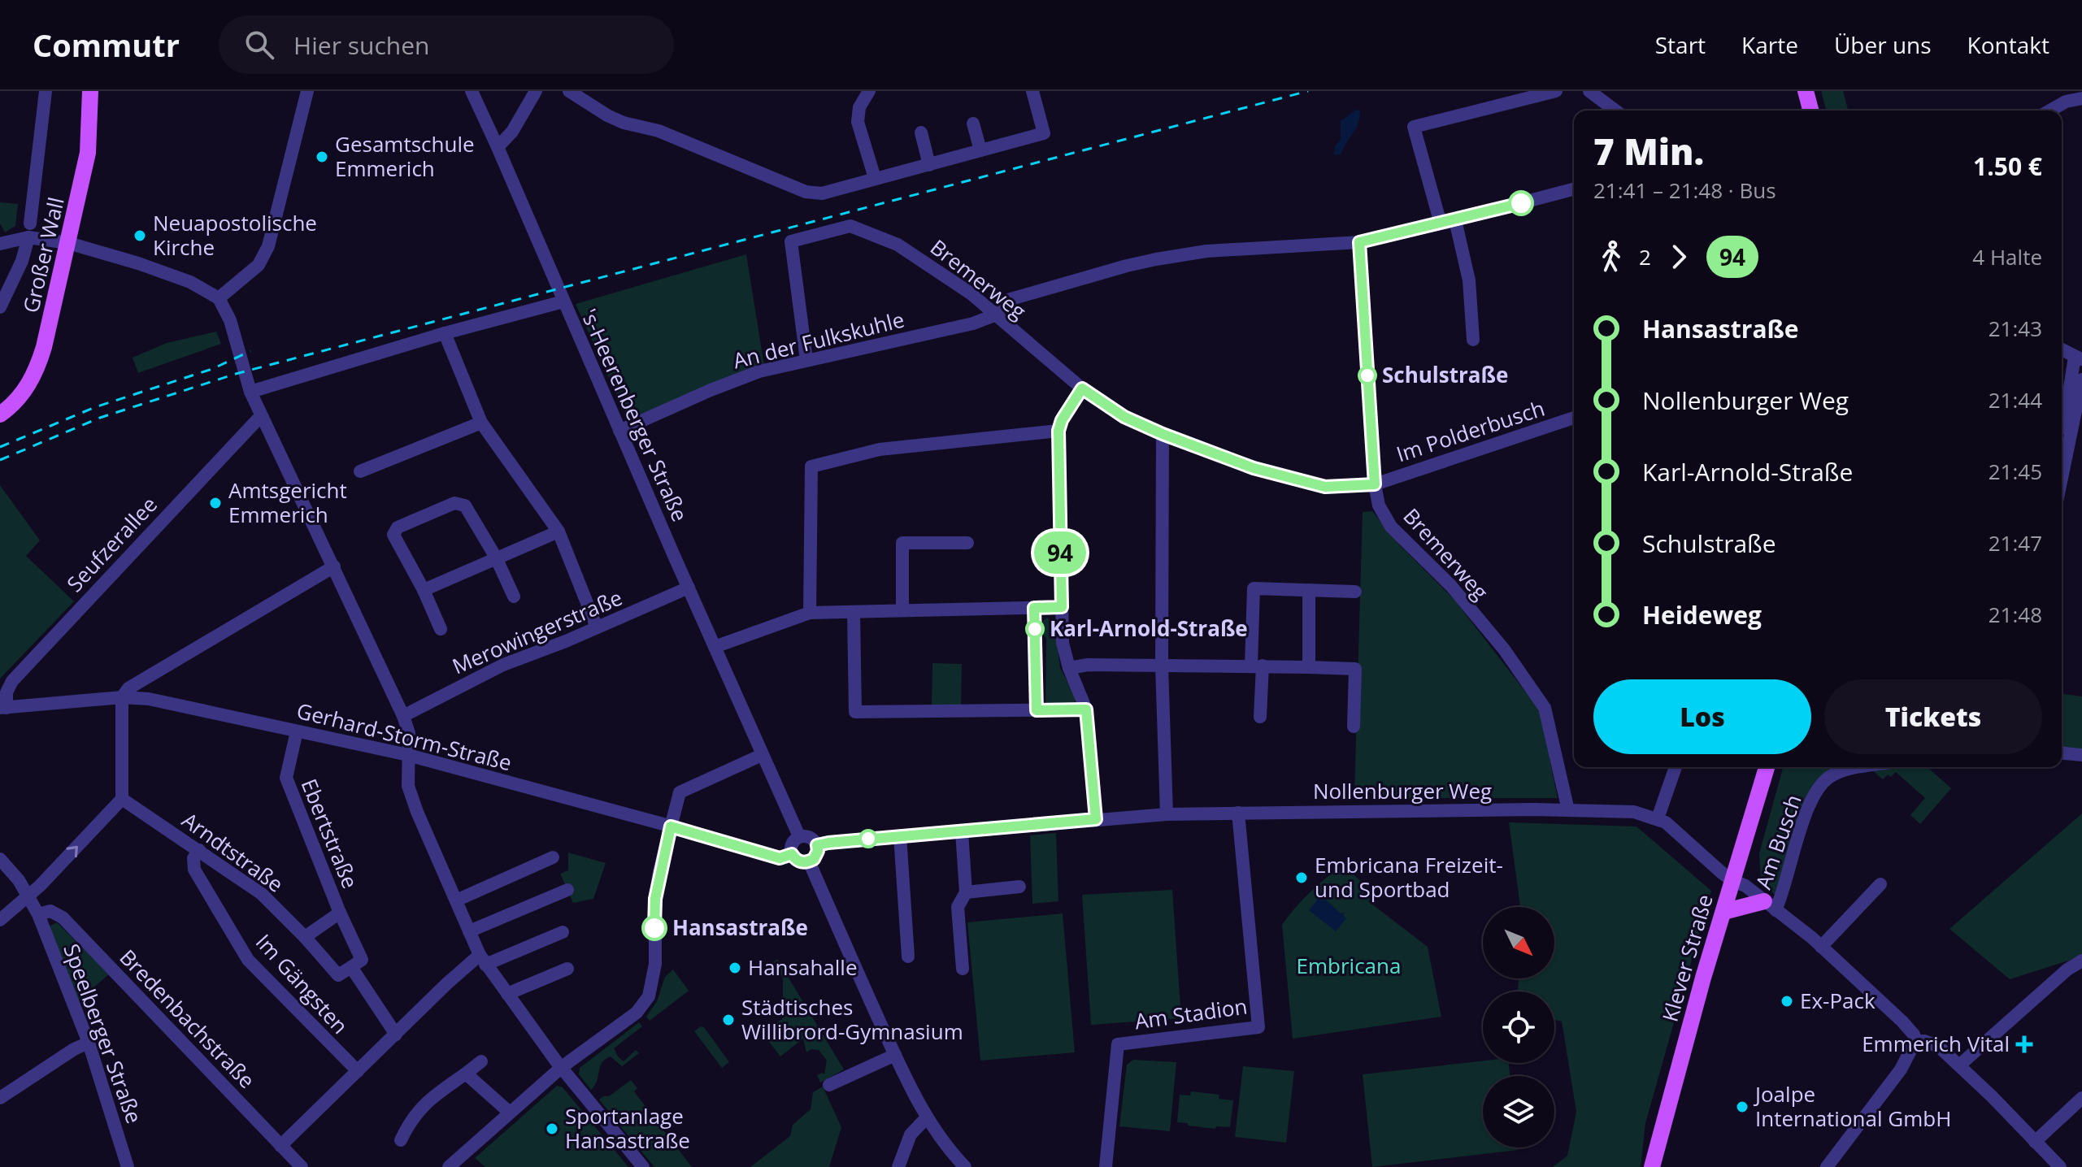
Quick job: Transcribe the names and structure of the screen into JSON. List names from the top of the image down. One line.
{"streets":{"main road":["Großer Wall","Klever Straße"],"street":["Bremerweg","An der Fulkskuhle","'s-Heerenberger Straße","Im Polderbusch","Seufzerallee","Merowingerstraße","Gerhard-Storm-Straße","Nollenburger Weg","Ebertstraße","Am Busch","Arndtstraße","Im Gängsten","Am Stadion","Bredenbachstraße","Speelberger Straße"]},"crossings":[["Bremerweg","An der Fulkskuhle"],["Bremerweg","Im Polderbusch"],["Bremerweg","Nollenburger Weg"],["An der Fulkskuhle","'s-Heerenberger Straße"],["'s-Heerenberger Straße","Merowingerstraße"],["'s-Heerenberger Straße","Gerhard-Storm-Straße"],["'s-Heerenberger Straße","Nollenburger Weg"],["Seufzerallee","Gerhard-Storm-Straße"],["Gerhard-Storm-Straße","Nollenburger Weg"],["Gerhard-Storm-Straße","Ebertstraße"],["Nollenburger Weg","Am Busch"],["Nollenburger Weg","Klever Straße"],["Nollenburger Weg","Am Stadion"],["Ebertstraße","Arndtstraße"],["Arndtstraße","Im Gängsten"],["Bredenbachstraße","Speelberger Straße"]],"parks":["Embricana"],"places":{"other":["Gesamtschule Emmerich","Neuapostolische Kirche","Schulstraße","Amtsgericht Emmerich","Karl-Arnold-Straße","Embricana Freizeit- und Sportbad","Hansastraße","Hansahalle","Ex-Pack","Städtisches Willibrord-Gymnasium","Joalpe International GmbH","Sportanlage Hansastraße"],"health":["Emmerich Vital"]},"lines":["bus line 94"],"north":"bottom right","page":{"header":"Commutr","search":"Hier suchen","nav":["Start","Karte","Über uns","Kontakt"],"on_map":"94","heading":["7 Min.","21:41 – 21:48 · Bus","1.50 €"],"legs":["2","94","4 Halte"],"list":[{"name":"Hansastraße","value":"21:43"},{"name":"Nollenburger Weg","value":"21:44"},{"name":"Karl-Arnold-Straße","value":"21:45"},{"name":"Schulstraße","value":"21:47"},{"name":"Heideweg","value":"21:48"}],"buttons":["Los","Tickets"]}}
